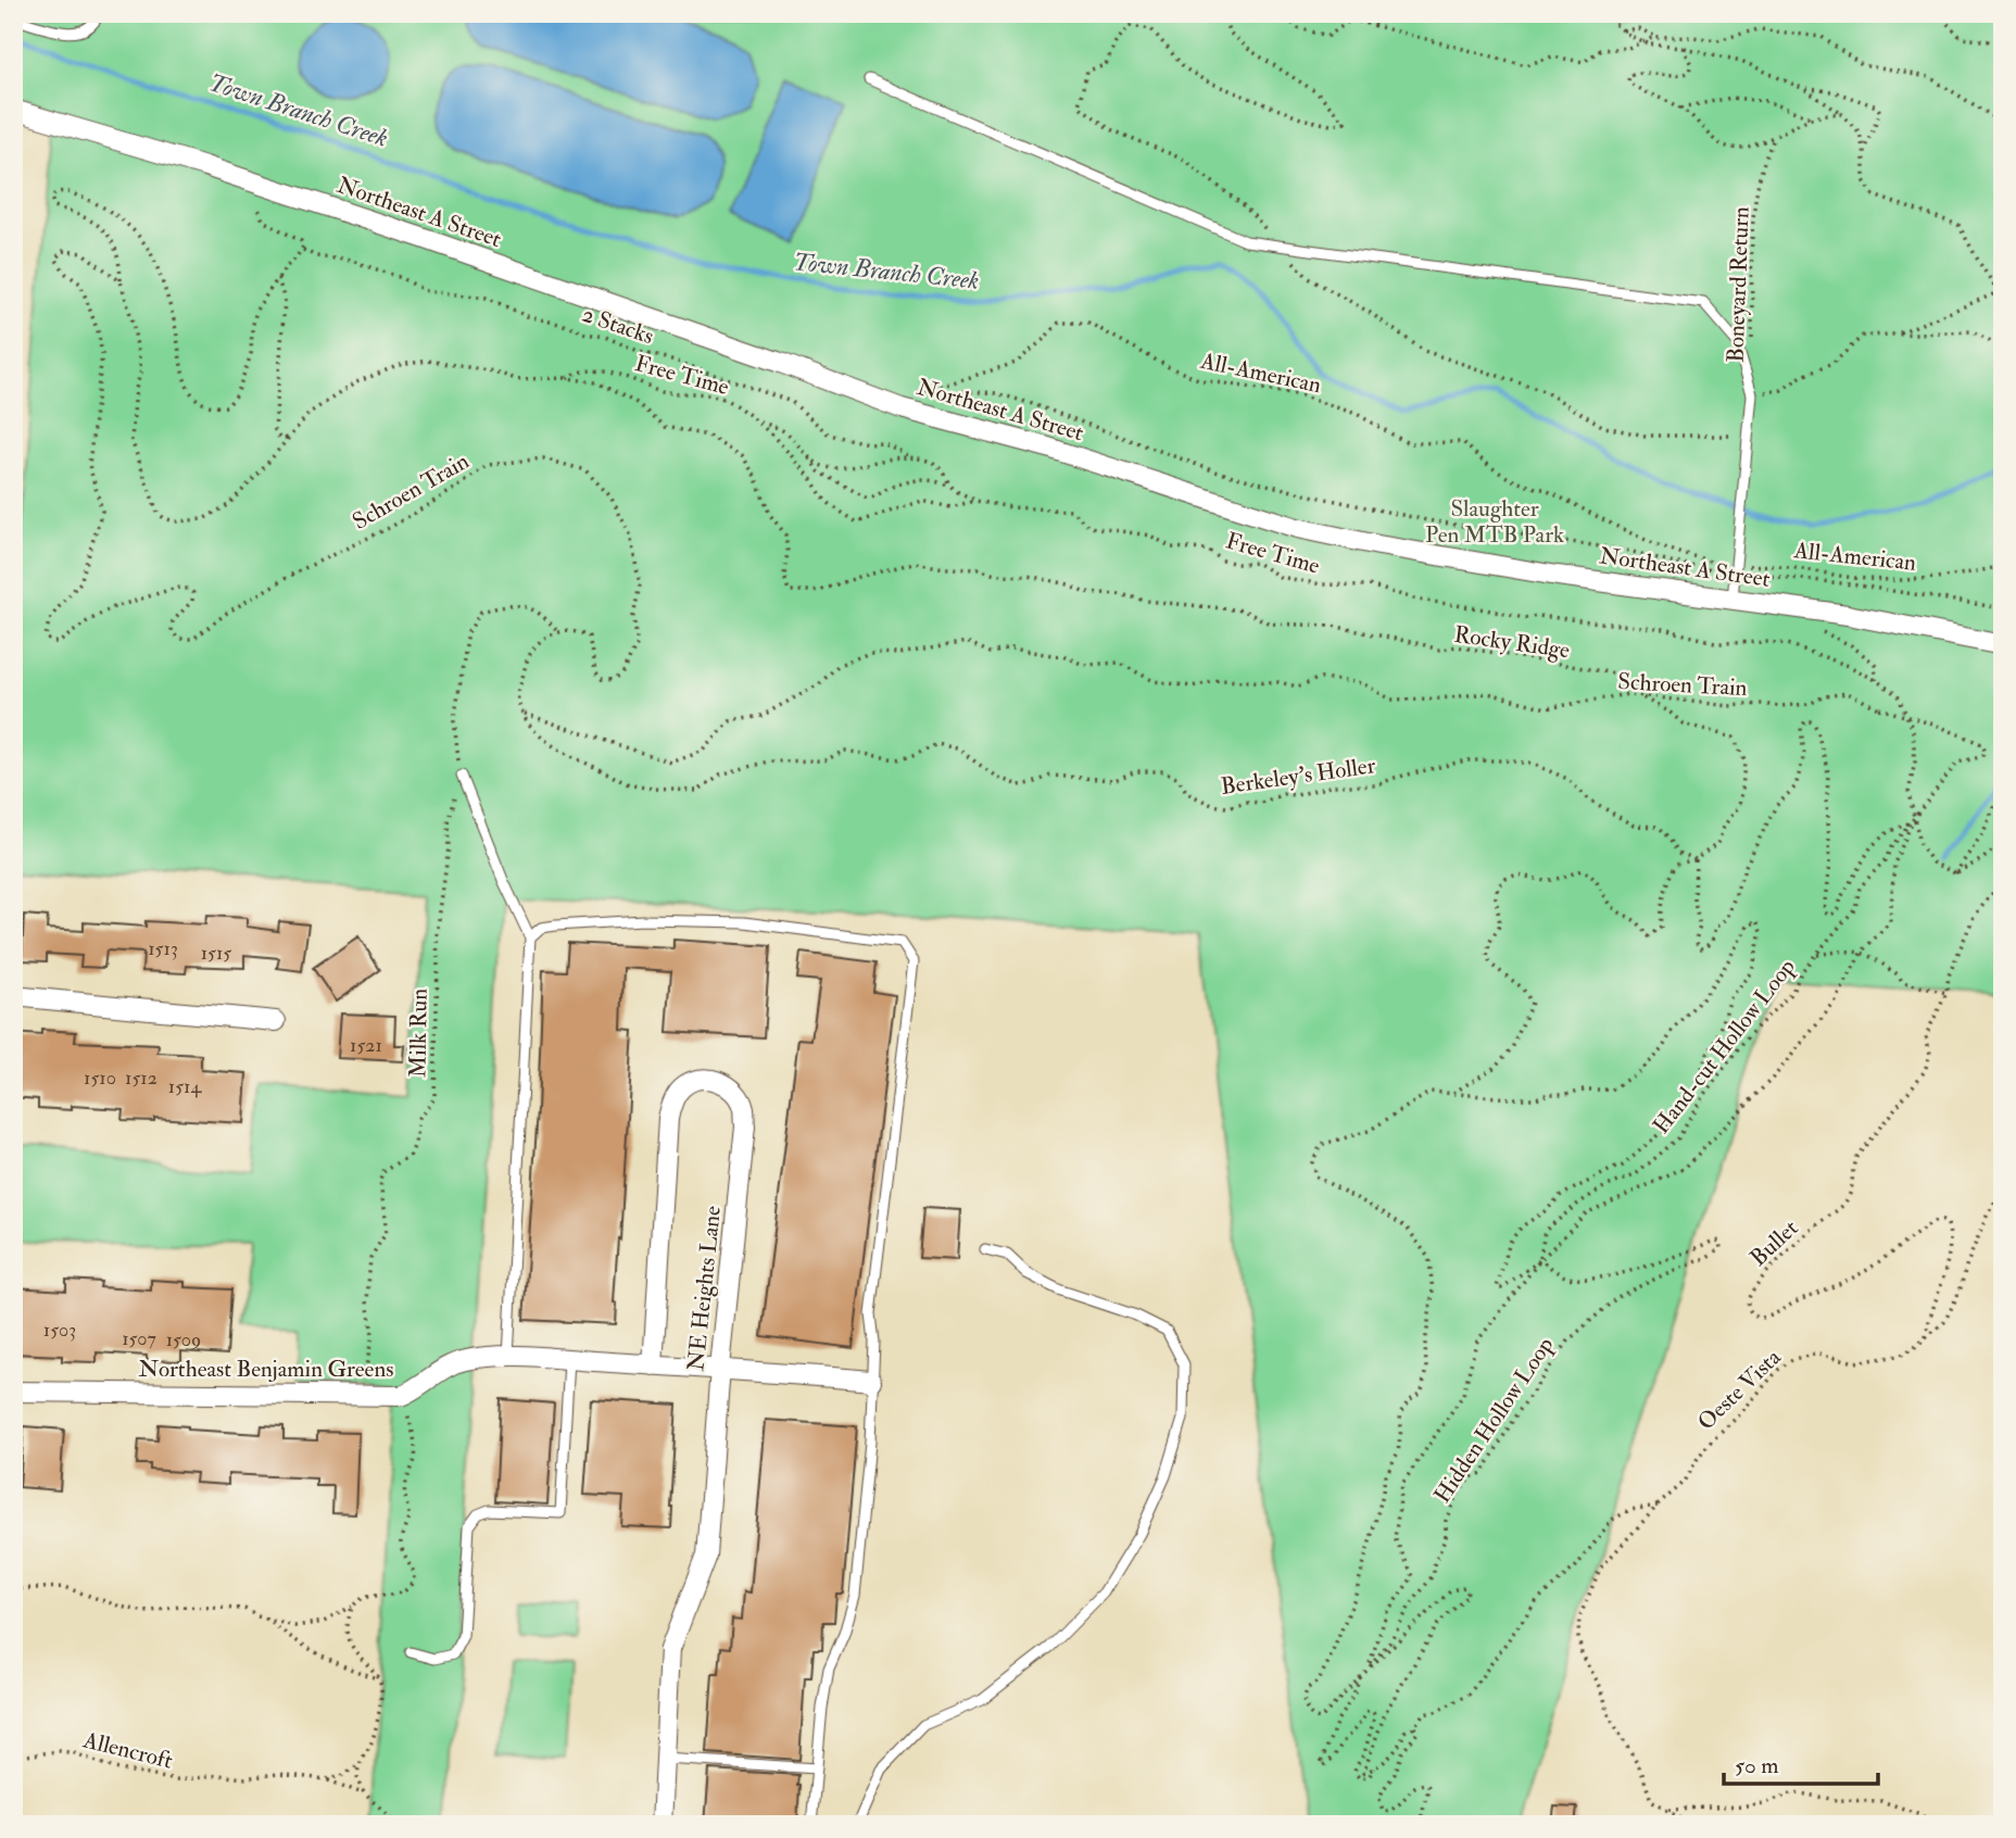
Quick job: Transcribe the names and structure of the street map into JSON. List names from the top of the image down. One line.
{"streets":{"street":["Northeast A Street","NE Heights Lane","Northeast Benjamin Greens"],"path":["Boneyard Return","2 Stacks","All-American","Free Time","Schroen Train","Rocky Ridge","Berkeley's Holler","Milk Run","Hand-cut Hollow Loop","Bullet","Oeste Vista","Hidden Hollow Loop","Allencroft"]},"crossings":[["Northeast A Street","2 Stacks"],["Free Time","Schroen Train"],["Free Time","Rocky Ridge"],["Free Time","Hand-cut Hollow Loop"],["Schroen Train","Rocky Ridge"],["Schroen Train","Berkeley's Holler"],["Schroen Train","Milk Run"],["Schroen Train","Hand-cut Hollow Loop"],["Rocky Ridge","Berkeley's Holler"],["Rocky Ridge","Hidden Hollow Loop"],["Hand-cut Hollow Loop","Hidden Hollow Loop"],["Bullet","Oeste Vista"],["NE Heights Lane","Northeast Benjamin Greens"]],"water":["Town Branch Creek"],"parks":["Slaughter Pen MTB Park"],"house_numbers":["1513","1515","1521","1510","1512","1514","1503","1507","1509"],"scale_bar":"50 m"}
